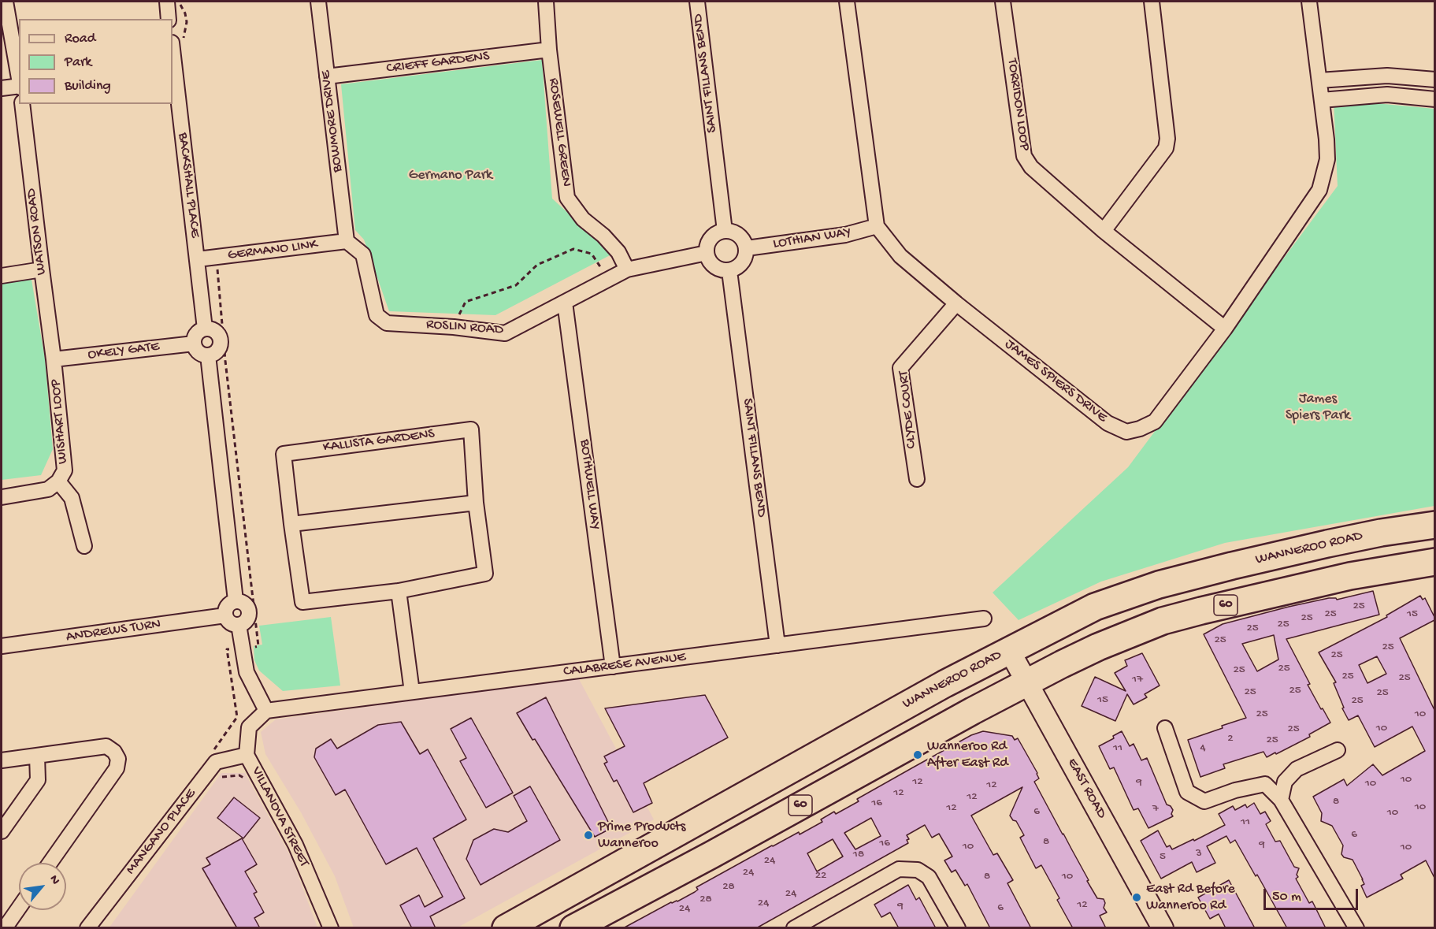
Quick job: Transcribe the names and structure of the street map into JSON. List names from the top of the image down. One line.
{"streets":{"highway":["WANNEROO ROAD","60"],"street":["CRIEFF GARDENS","SAINT FILLANS BEND","TORRIDON LOOP","BOWMORE DRIVE","ROSEWELL GREEN","BACKSHALL PLACE","WATSON ROAD","LOTHIAN WAY","GERMANO LINK","ROSLIN ROAD","OKELY GATE","JAMES SPIERS DRIVE","CLYDE COURT","WISHART LOOP","KALLISTA GARDENS","BOTHWELL WAY","ANDREWS TURN","CALABRESE AVENUE","EAST ROAD","VILLANOVA STREET","MANGANO PLACE"]},"crossings":[["CRIEFF GARDENS","BOWMORE DRIVE"],["CRIEFF GARDENS","ROSEWELL GREEN"],["SAINT FILLANS BEND","LOTHIAN WAY"],["SAINT FILLANS BEND","ROSLIN ROAD"],["SAINT FILLANS BEND","CALABRESE AVENUE"],["TORRIDON LOOP","JAMES SPIERS DRIVE"],["BOWMORE DRIVE","GERMANO LINK"],["BOWMORE DRIVE","ROSLIN ROAD"],["ROSEWELL GREEN","ROSLIN ROAD"],["BACKSHALL PLACE","GERMANO LINK"],["BACKSHALL PLACE","OKELY GATE"],["WATSON ROAD","OKELY GATE"],["WATSON ROAD","WISHART LOOP"],["LOTHIAN WAY","ROSLIN ROAD"],["LOTHIAN WAY","JAMES SPIERS DRIVE"],["GERMANO LINK","ROSLIN ROAD"],["ROSLIN ROAD","BOTHWELL WAY"],["OKELY GATE","WISHART LOOP"],["JAMES SPIERS DRIVE","CLYDE COURT"],["BOTHWELL WAY","CALABRESE AVENUE"],["WANNEROO ROAD","EAST ROAD"],["60","EAST ROAD"],["CALABRESE AVENUE","VILLANOVA STREET"],["VILLANOVA STREET","MANGANO PLACE"]],"parks":["Germano Park","James Spiers Park"],"places":["Wanneroo Rd After East Rd","Prime Products Wanneroo","East Rd Before Wanneroo Rd"],"house_numbers":["25","25","15","25","25","25","25","25","25","25","25","25","25","17","25","25","25","15","25","25","10","10","25","2","25","11","4","10","12","9","10","12","12","12","8","16","10","12","7","6","10","11","6","8","16","9","10","10","3","18","5","24","24","22","8","10","28","24","28","24","12","9","6","24"],"legend":["Road","Park","Building"],"scale_bar":"50 m","north":"top right"}
